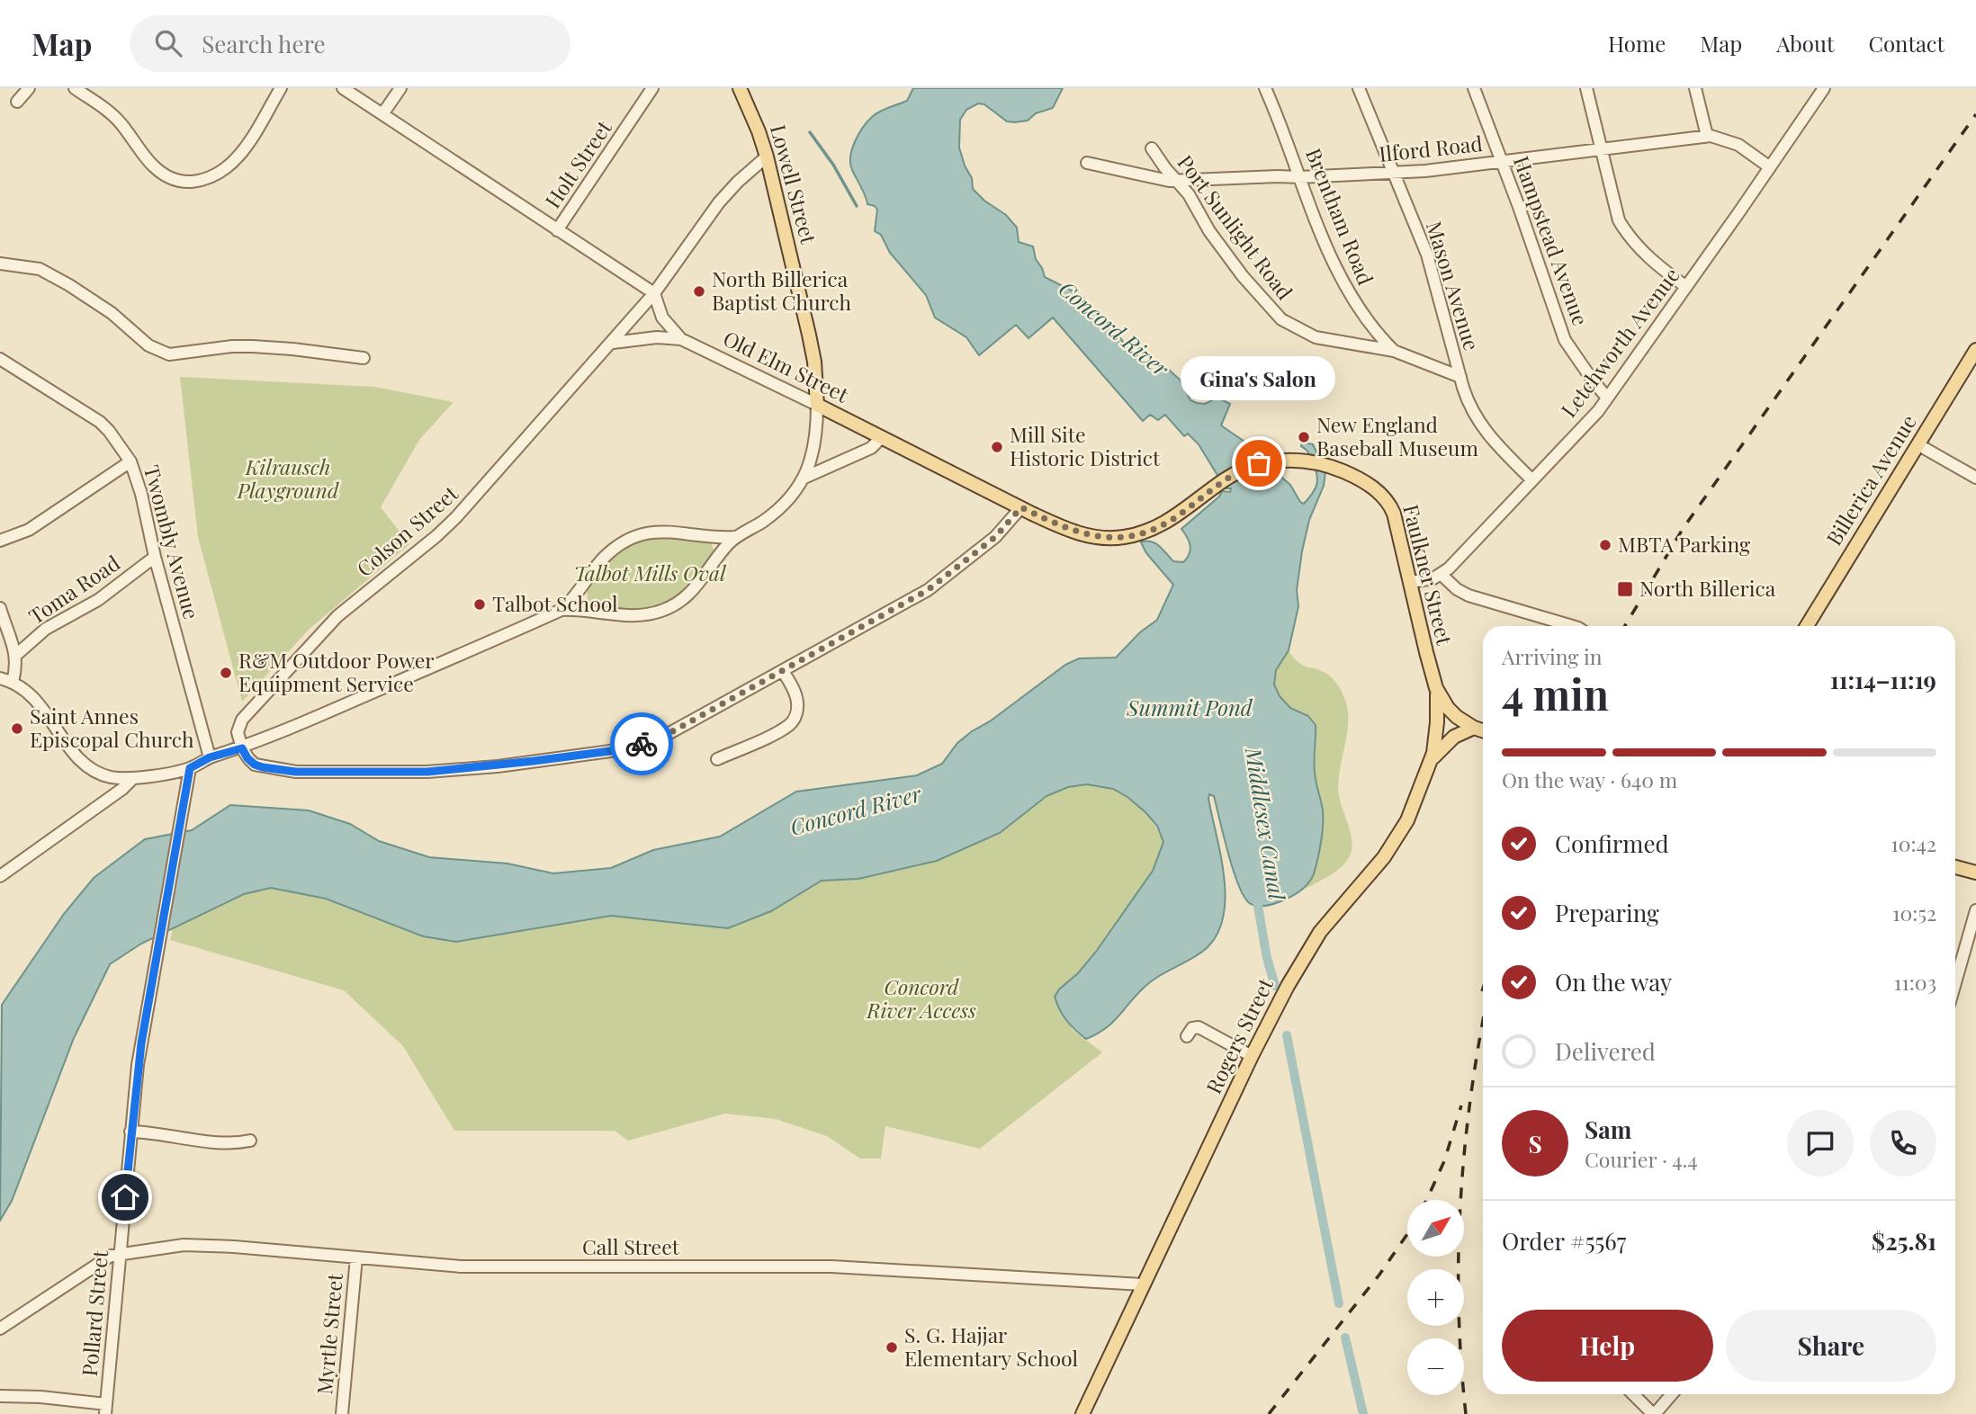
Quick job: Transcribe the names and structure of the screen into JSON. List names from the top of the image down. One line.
{"streets":{"main road":["Lowell Street","Old Elm Street","Billerica Avenue","Faulkner Street","Rogers Street"],"street":["Ilford Road","Holt Street","Brentham Road","Port Sunlight Road","Hampstead Avenue","Mason Avenue","Letchworth Avenue","Colson Street","Twombly Avenue","Toma Road","Call Street","Pollard Street","Myrtle Street"]},"crossings":[["Ilford Road","Brentham Road"],["Ilford Road","Port Sunlight Road"],["Ilford Road","Hampstead Avenue"],["Ilford Road","Mason Avenue"],["Ilford Road","Letchworth Avenue"],["Lowell Street","Old Elm Street"],["Lowell Street","Colson Street"],["Brentham Road","Port Sunlight Road"],["Hampstead Avenue","Letchworth Avenue"],["Mason Avenue","Letchworth Avenue"],["Old Elm Street","Colson Street"],["Old Elm Street","Faulkner Street"],["Twombly Avenue","Toma Road"],["Faulkner Street","Rogers Street"],["Rogers Street","Call Street"],["Call Street","Pollard Street"],["Call Street","Myrtle Street"]],"water":["Concord River","Summit Pond","Middlesex Canal"],"parks":["Kilrausch Playground","Talbot Mills Oval","Concord River Access"],"places":{"other":["North Billerica Baptist Church","New England Baseball Museum","Mill Site Historic District","Gina's Salon","MBTA Parking","Talbot School","R&M Outdoor Power Equipment Service","Saint Annes Episcopal Church","S. G. Hajjar Elementary School"],"transit":["North Billerica"]},"north":"top right","page":{"header":"Map","search":"Search here","nav":["Home","Map","About","Contact"],"bubble":"Gina's Salon","heading":["4 min","Arriving in","11:14–11:19"],"panel":["Sam","Courier · 4.4","Order #5567","$25.81"],"bar":"On the way · 640 m","list":[["Confirmed","10:42"],["Preparing","10:52"],["On the way","11:03"],"Delivered"],"round":"S","map_buttons":["+","−"],"buttons":["Help","Share"]}}
